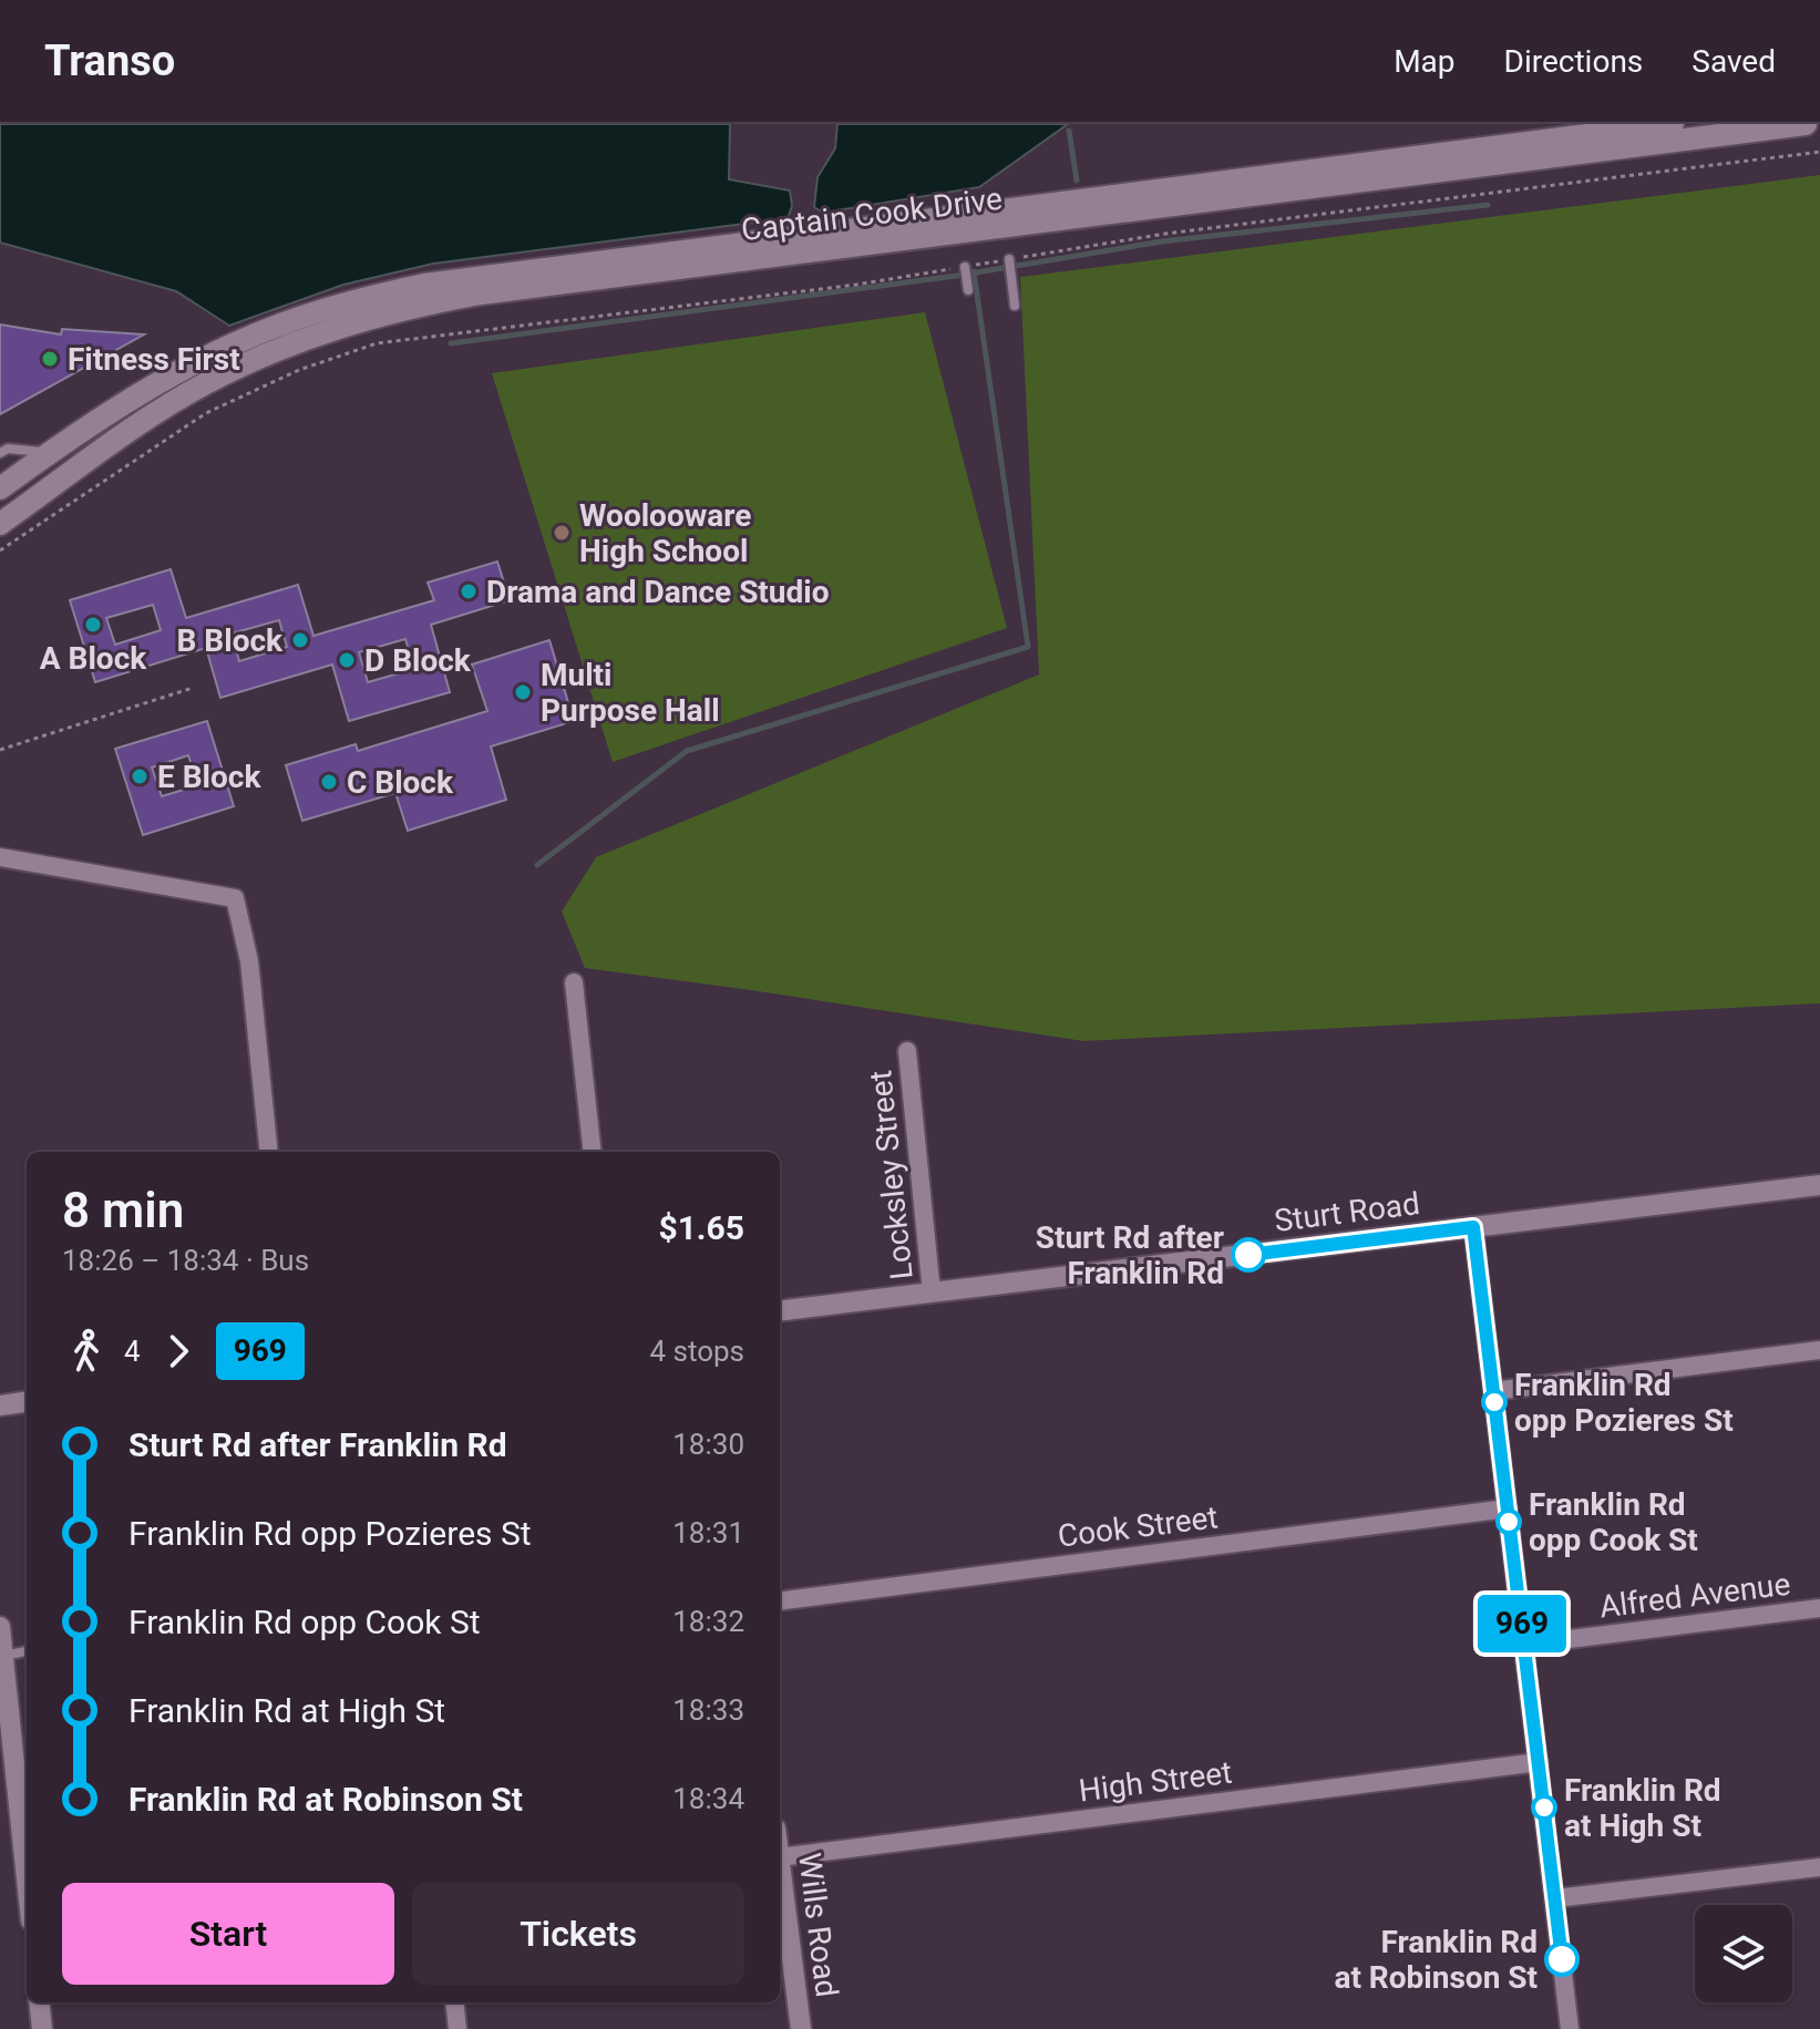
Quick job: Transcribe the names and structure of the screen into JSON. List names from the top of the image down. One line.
{"streets":{"main road":["Captain Cook Drive"],"street":["Locksley Street","Sturt Road","Cook Street","Alfred Avenue","High Street","Wills Road"]},"crossings":[["Locksley Street","Sturt Road"]],"places":["Fitness First","Woolooware High School","Drama and Dance Studio","A Block","B Block","D Block","Multi Purpose Hall","E Block","C Block","Sturt Rd after Franklin Rd","Franklin Rd opp Pozieres St","Franklin Rd opp Cook St","Franklin Rd at High St","Franklin Rd at Robinson St"],"lines":["bus line 969"],"page":{"header":"Transo","nav":["Map","Directions","Saved"],"on_map":"969","heading":["8 min","18:26 – 18:34 · Bus","$1.65"],"legs":["4","969","4 stops"],"list":[{"name":"Sturt Rd after Franklin Rd","value":"18:30"},{"name":"Franklin Rd opp Pozieres St","value":"18:31"},{"name":"Franklin Rd opp Cook St","value":"18:32"},{"name":"Franklin Rd at High St","value":"18:33"},{"name":"Franklin Rd at Robinson St","value":"18:34"}],"buttons":["Start","Tickets"]}}
